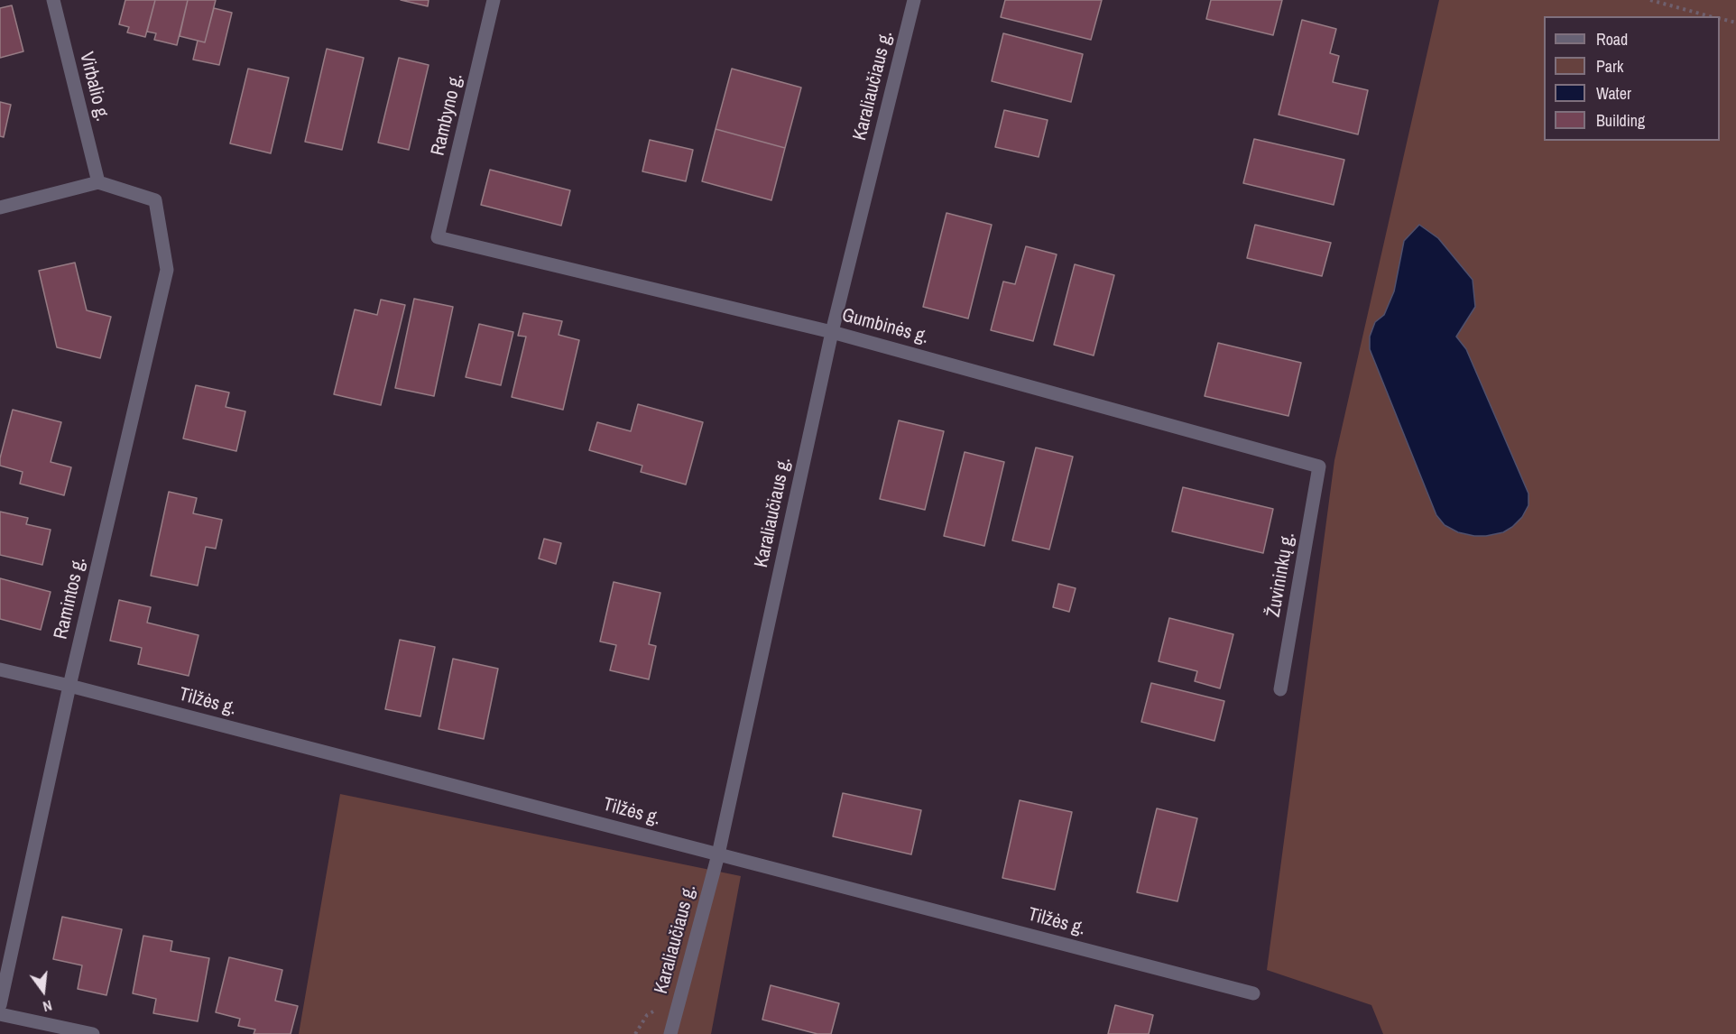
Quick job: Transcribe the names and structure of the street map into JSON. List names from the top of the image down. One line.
{"streets":{"street":["Karaliaučiaus g.","Virbalio g.","Rambyno g.","Gumbinės g.","Žuvininkų g.","Ramintos g.","Tilžės g."]},"crossings":[["Karaliaučiaus g.","Gumbinės g."],["Karaliaučiaus g.","Tilžės g."],["Virbalio g.","Ramintos g."],["Rambyno g.","Gumbinės g."],["Gumbinės g.","Žuvininkų g."],["Ramintos g.","Tilžės g."]],"legend":["Road","Park","Water","Building"],"north":"bottom"}
